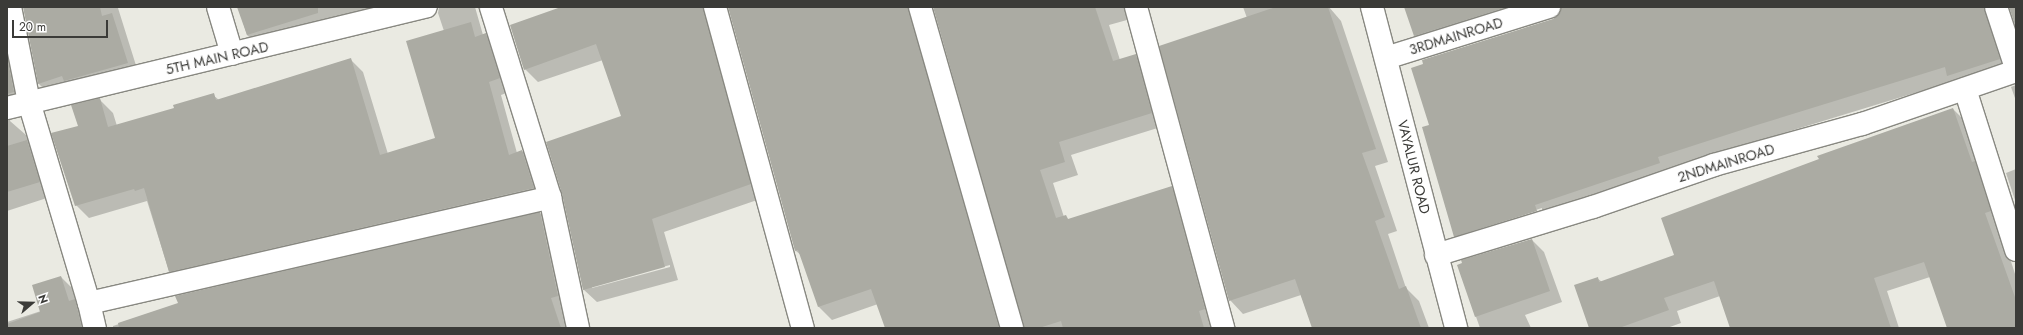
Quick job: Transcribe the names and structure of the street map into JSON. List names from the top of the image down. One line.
{"streets":{"street":["3RDMAINROAD","5TH MAIN ROAD","2NDMAINROAD","VAYALUR ROAD"]},"crossings":[["3RDMAINROAD","VAYALUR ROAD"],["2NDMAINROAD","VAYALUR ROAD"]],"scale_bar":"20 m","north":"right"}
